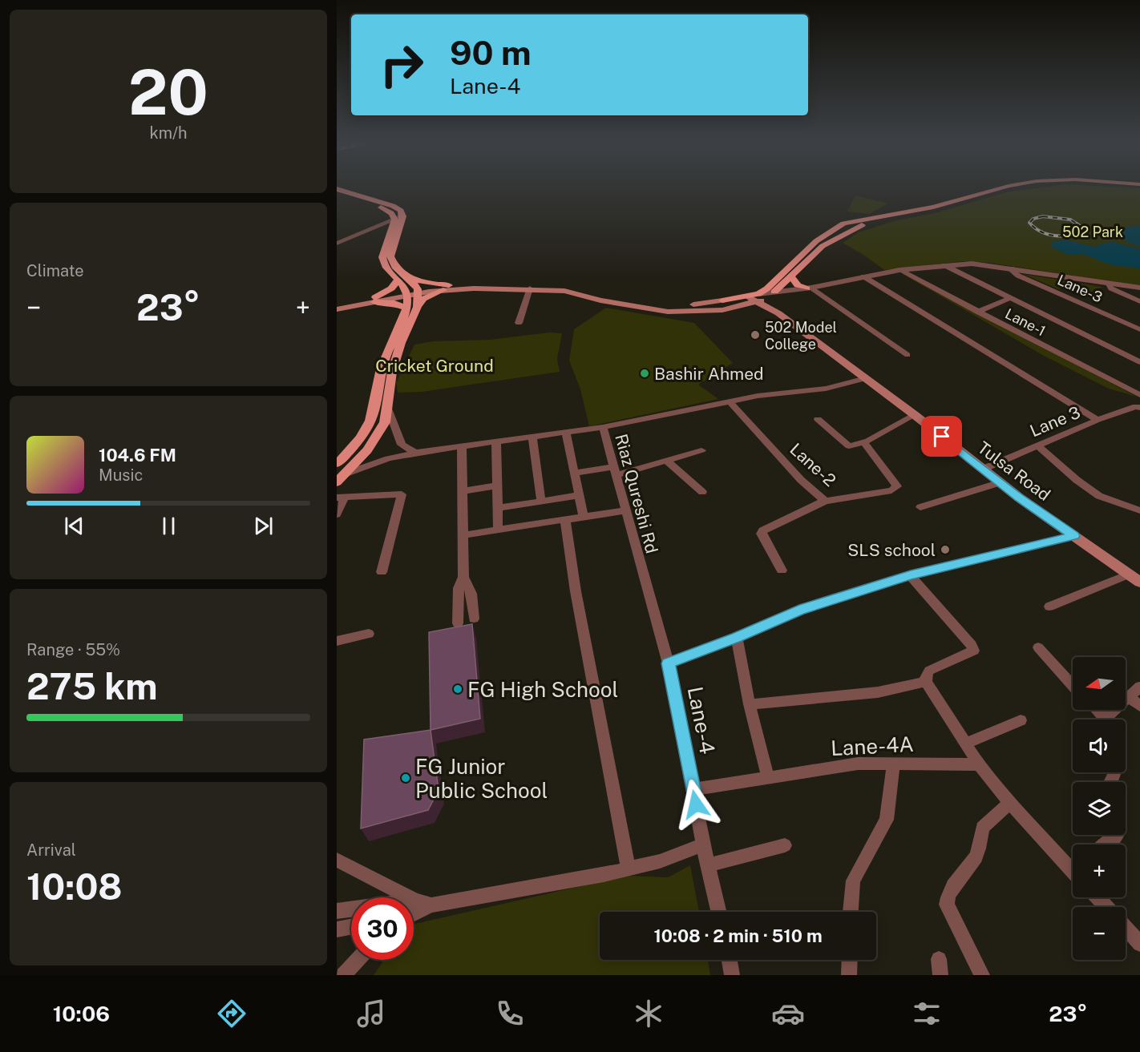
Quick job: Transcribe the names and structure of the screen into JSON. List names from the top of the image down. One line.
{"streets":{"main road":["Tulsa Road"],"street":["Lane-3","Lane-1","Lane 3","Lane-2","Riaz Qureshi Rd","Lane-4","Lane-4A"]},"crossings":[["Lane 3","Tulsa Road"],["Riaz Qureshi Rd","Lane-4"],["Lane-4","Lane-4A"]],"parks":["502 Park","Cricket Ground"],"places":["502 Model College","Bashir Ahmed","SLS school","FG High School","FG Junior Public School"],"north":"left","page":{"tile":[["20","km/h"],"Climate",["Range · 55%","275 km"],["Arrival","10:08"]],"turn":["90 m","Lane-4"],"heat":["−","23°","+"],"song":["104.6 FM","Music"],"map_buttons":["+","−"],"limit":"30","trip":"10:08 · 2 min · 510 m","tabs":["10:06","23°"]}}
